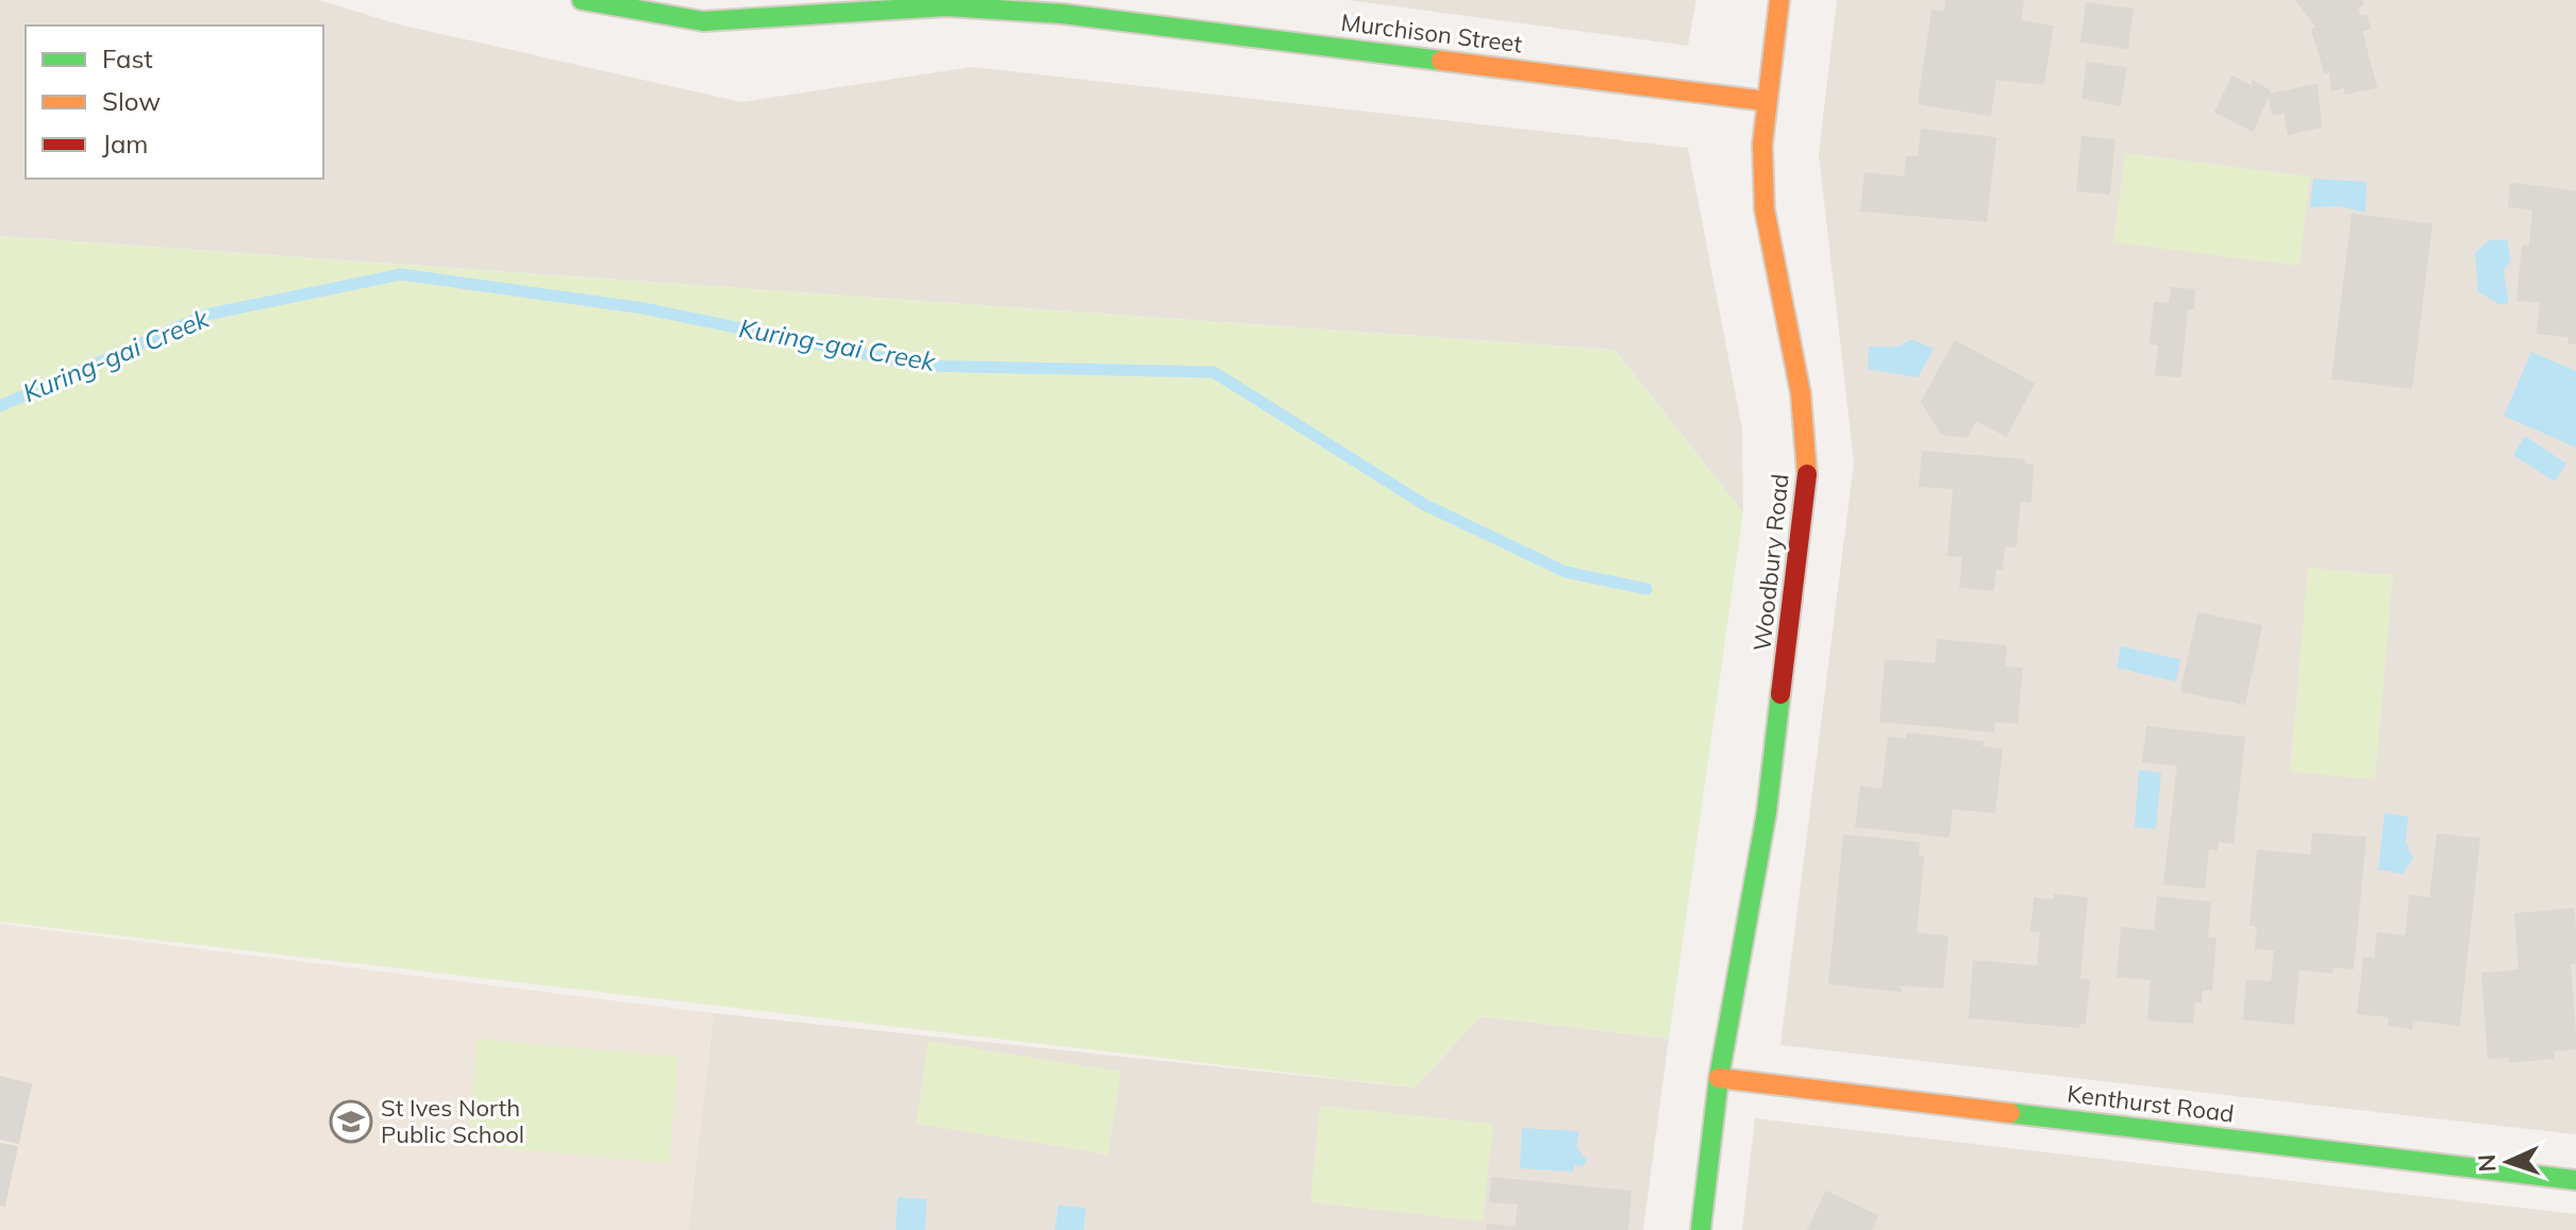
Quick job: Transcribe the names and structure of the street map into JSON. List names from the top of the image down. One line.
{"streets":{"street":["Murchison Street","Woodbury Road","Kenthurst Road"]},"crossings":[["Murchison Street","Woodbury Road"],["Woodbury Road","Kenthurst Road"]],"water":["Kuring-gai Creek"],"places":{"school or university":["St Ives North Public School"]},"legend":["Fast","Slow","Jam"],"north":"left"}
